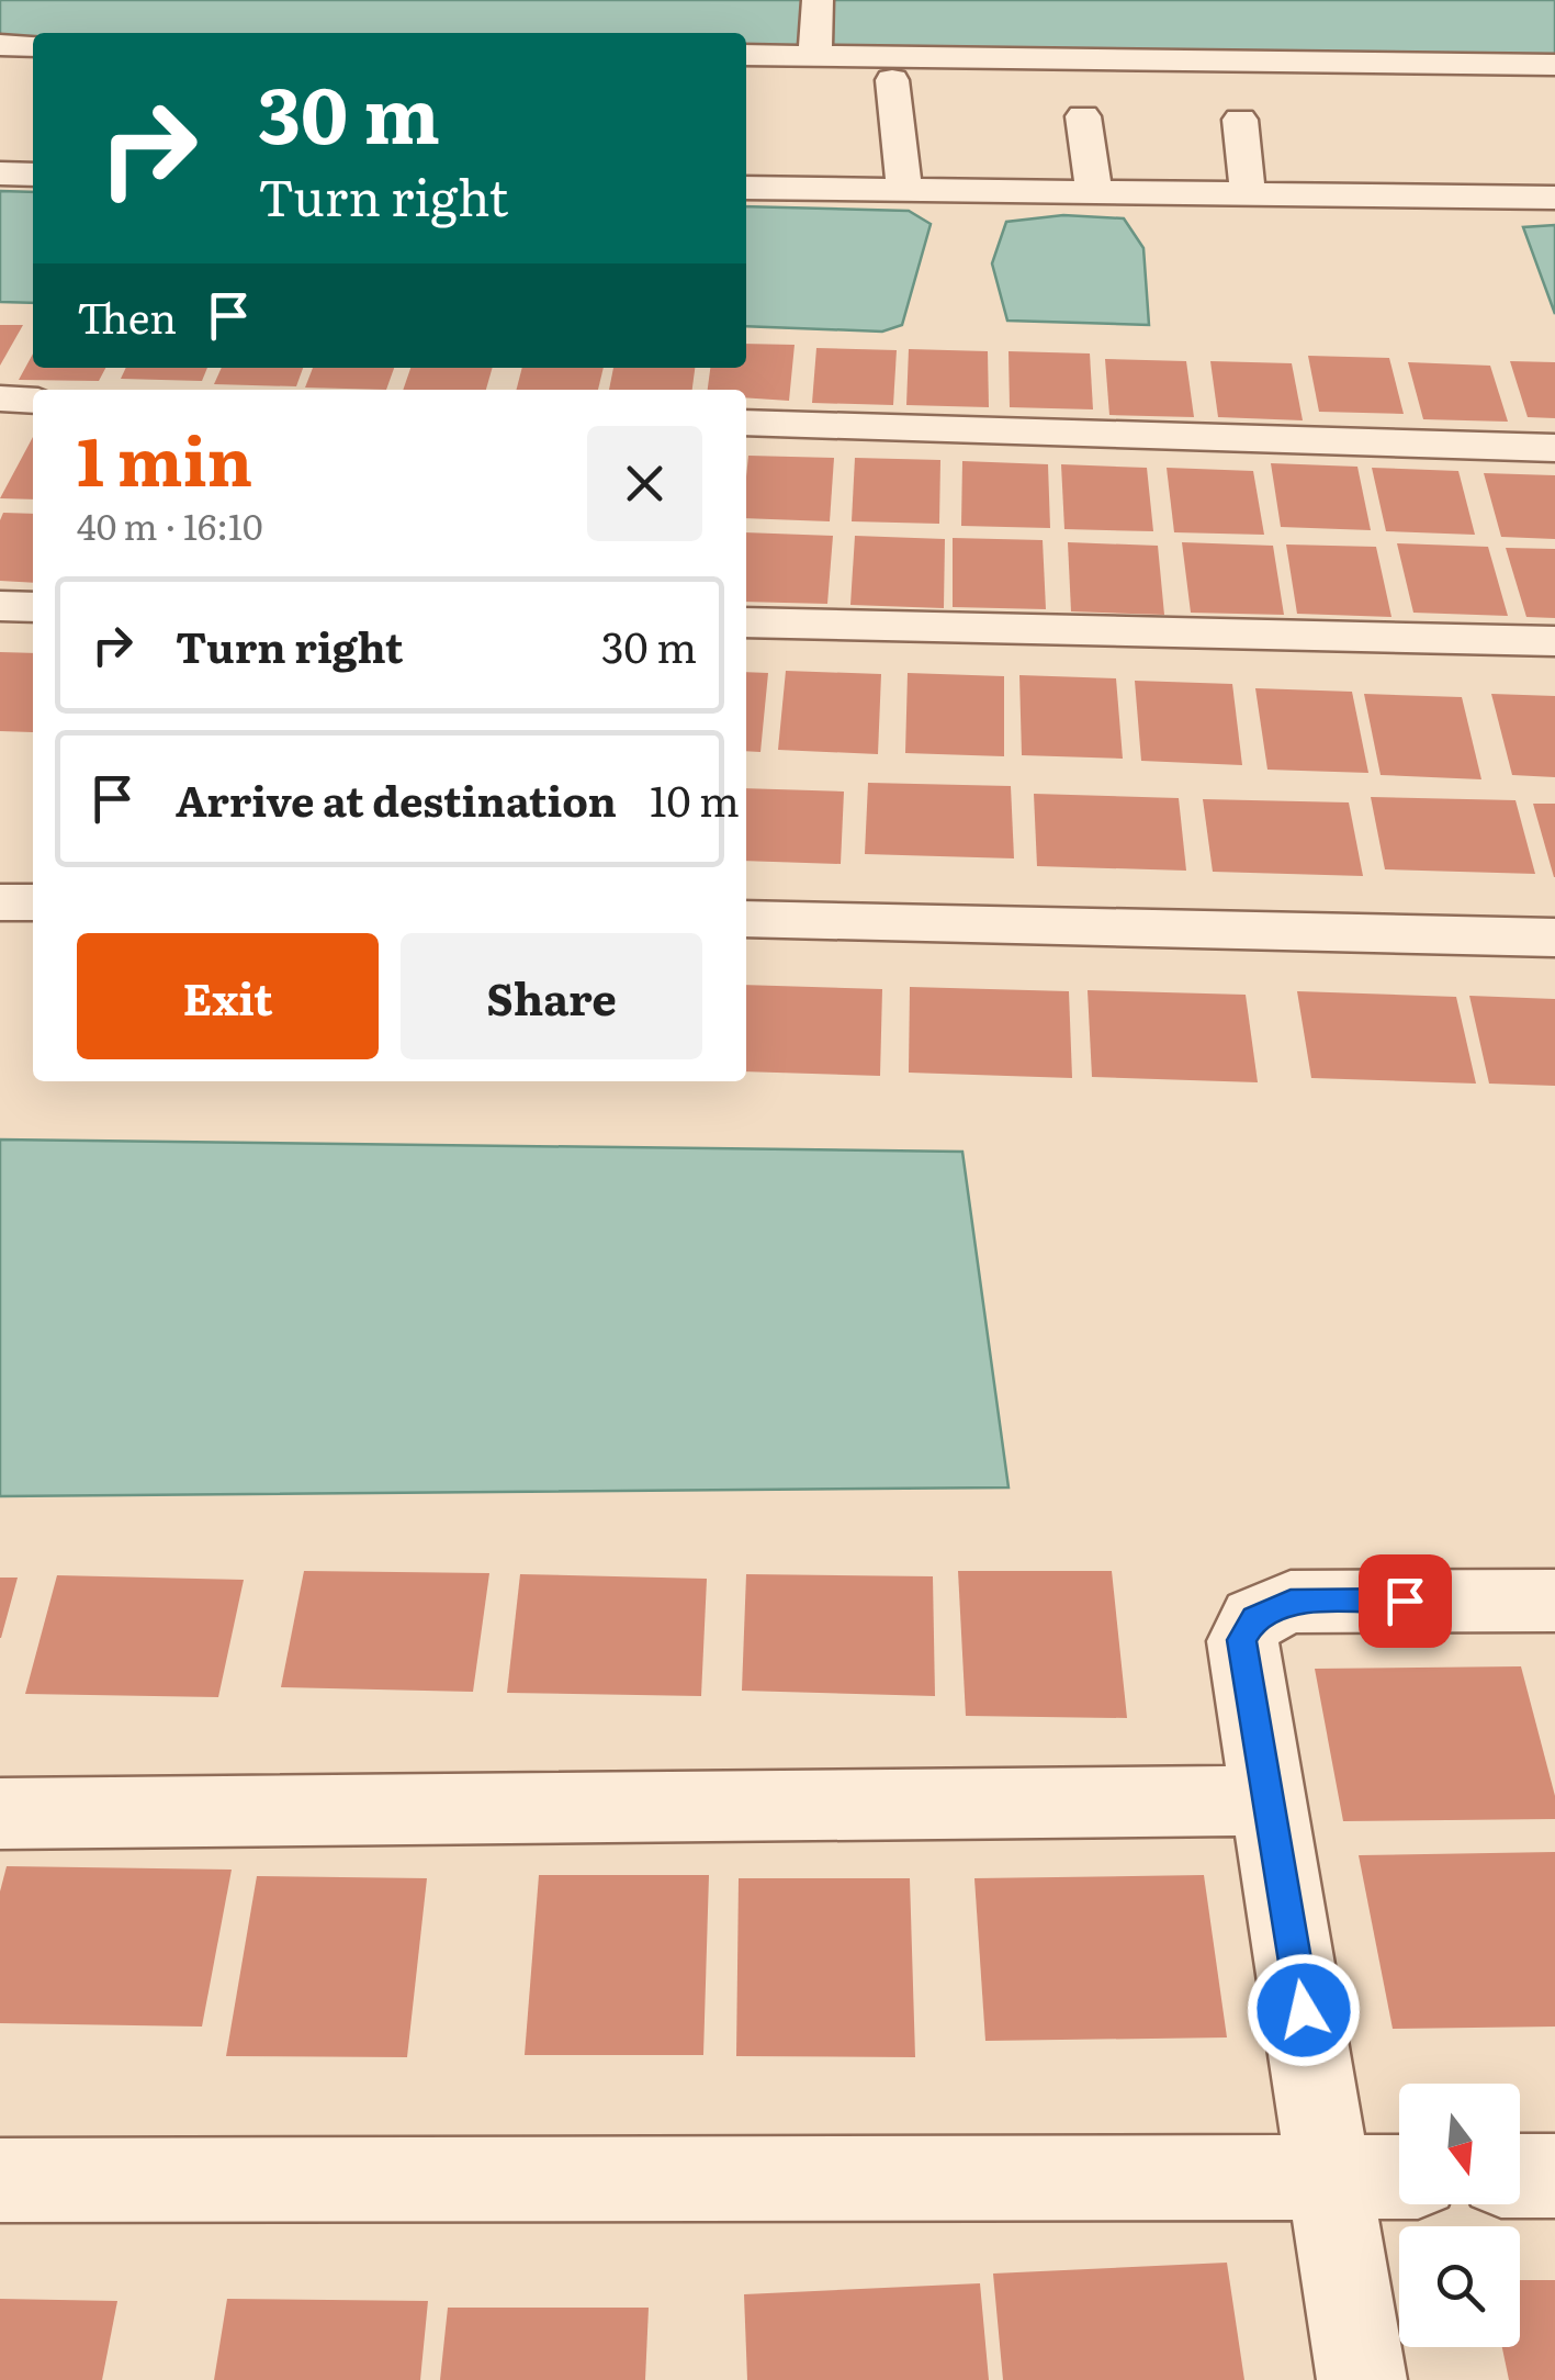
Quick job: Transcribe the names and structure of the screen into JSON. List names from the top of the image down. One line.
{"north":"bottom","page":{"turn":["30 m","Turn right"],"then":"Then","heading":["1 min","40 m · 16:10"],"list":[{"name":"Turn right","value":"30 m"},{"name":"Arrive at destination","value":"10 m"}],"buttons":["Exit","Share"]}}
